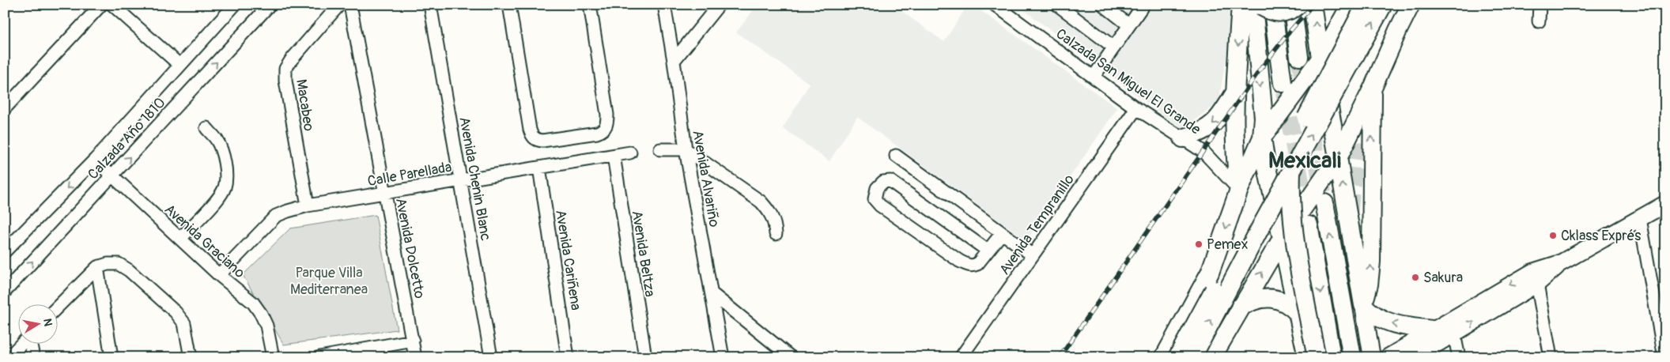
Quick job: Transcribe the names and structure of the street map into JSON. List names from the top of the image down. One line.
{"streets":{"street":["Calzada San Miguel El Grande","Macabeo","Calzada Año 1810","Calle Parellada","Avenida Chenin Blanc","Avenida Alvariño","Avenida Tempranillo","Avenida Graciano","Avenida Dolcetto","Avenida Beltza","Avenida Cariñena"]},"crossings":[["Calzada San Miguel El Grande","Avenida Tempranillo"],["Macabeo","Calle Parellada"],["Calzada Año 1810","Avenida Graciano"],["Calle Parellada","Avenida Chenin Blanc"],["Calle Parellada","Avenida Graciano"],["Calle Parellada","Avenida Dolcetto"],["Calle Parellada","Avenida Beltza"],["Calle Parellada","Avenida Cariñena"]],"districts":["Mexicali"],"parks":["Parque Villa Mediterranea"],"places":["Cklass Exprés","Pemex","Sakura"],"north":"right"}
